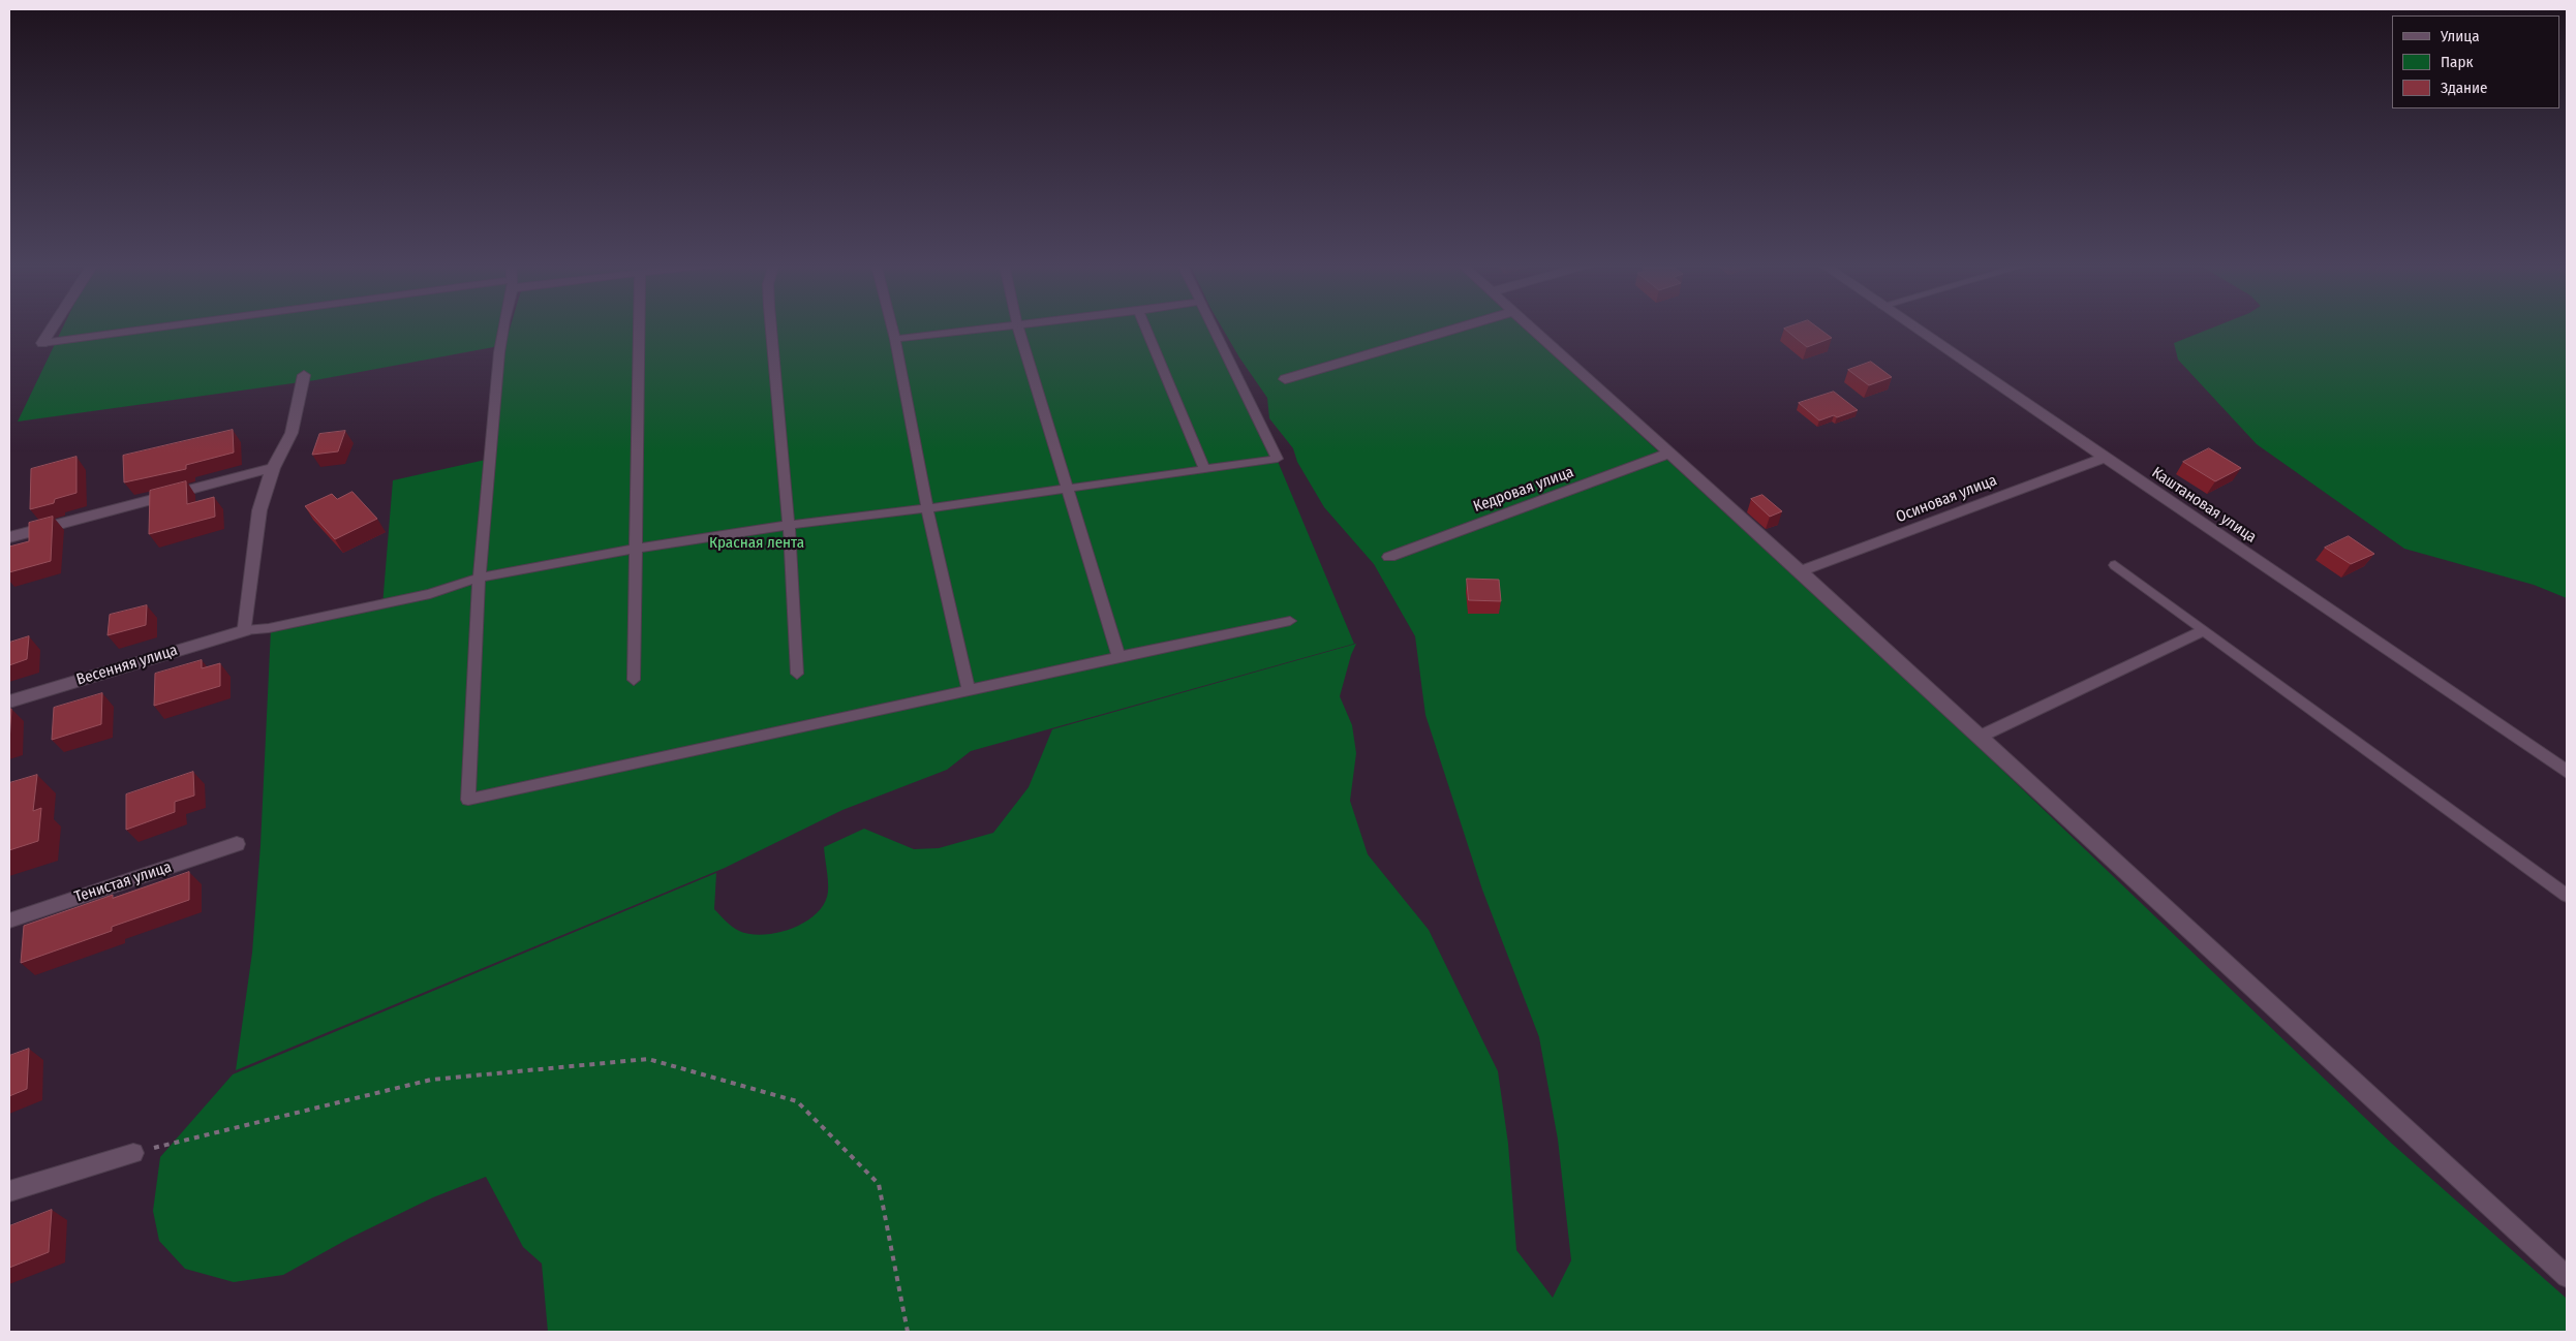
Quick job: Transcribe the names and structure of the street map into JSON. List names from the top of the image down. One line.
{"streets":{"street":["Кедровая улица","Осиновая улица","Каштановая улица","Весенняя улица","Тенистая улица"]},"crossings":[["Осиновая улица","Каштановая улица"]],"parks":["Красная лента"],"legend":["Улица","Парк","Здание"]}
